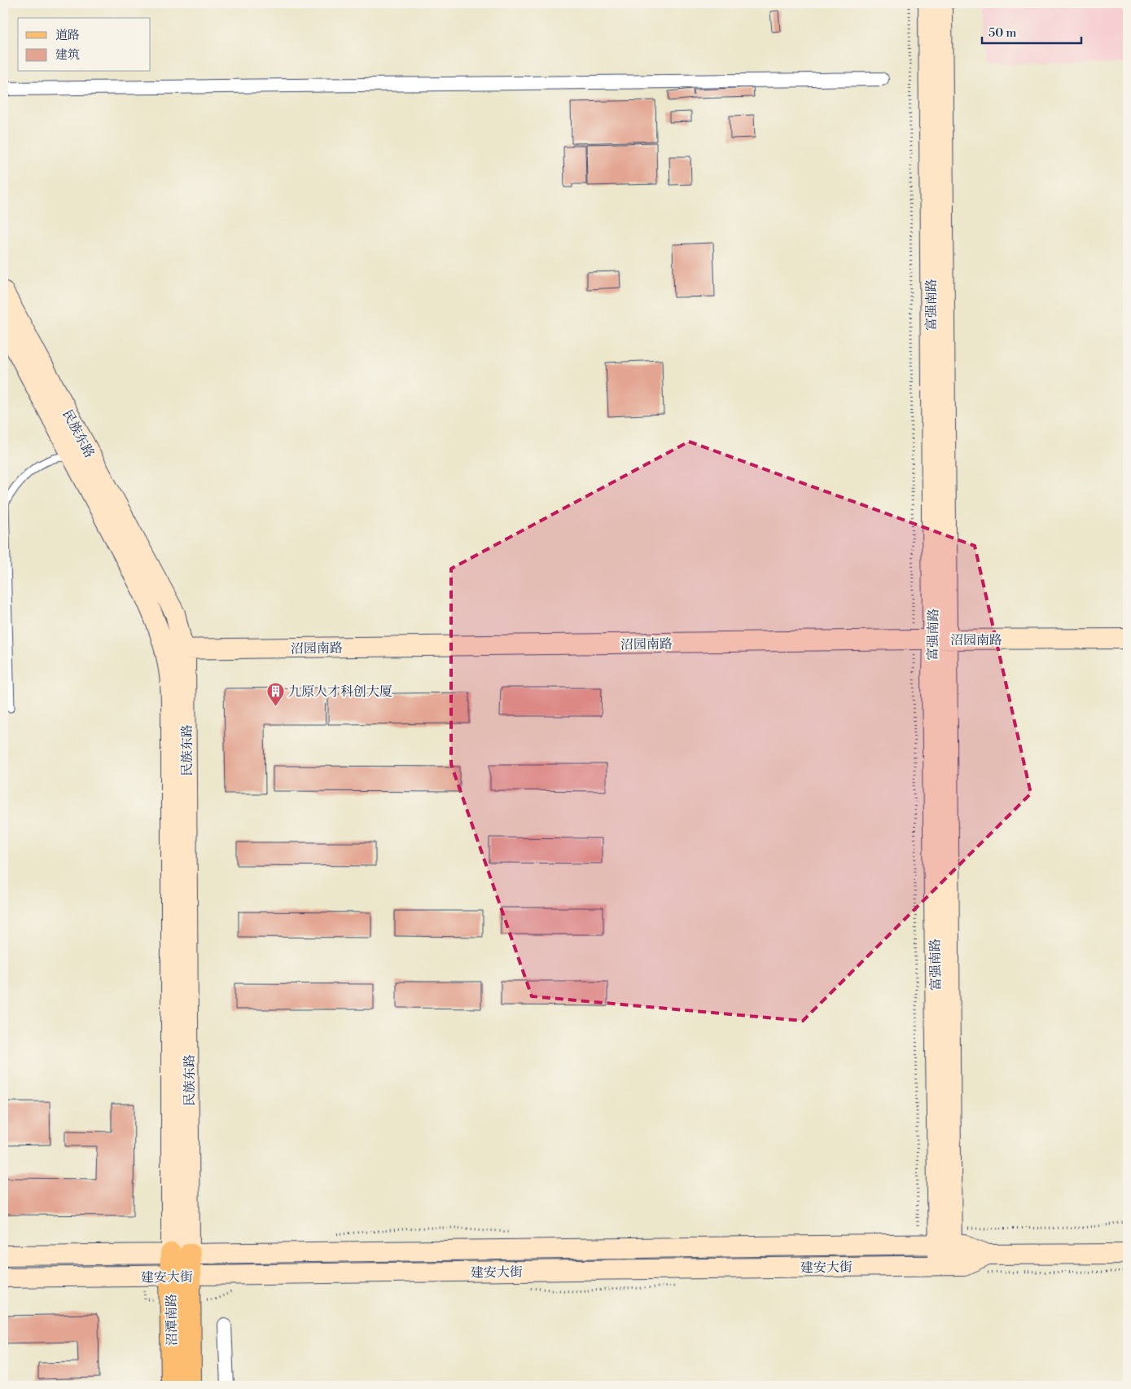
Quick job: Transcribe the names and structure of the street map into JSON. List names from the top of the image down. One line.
{"streets":{"main road":["富强南路","民族东路","沼园南路","建安大街","沼潭南路"]},"crossings":[["富强南路","沼园南路"],["富强南路","建安大街"],["民族东路","沼园南路"],["民族东路","建安大街"],["民族东路","沼潭南路"],["建安大街","沼潭南路"]],"places":{"building":["九原人才科创大厦"]},"legend":["道路","建筑"],"scale_bar":"50 m"}
